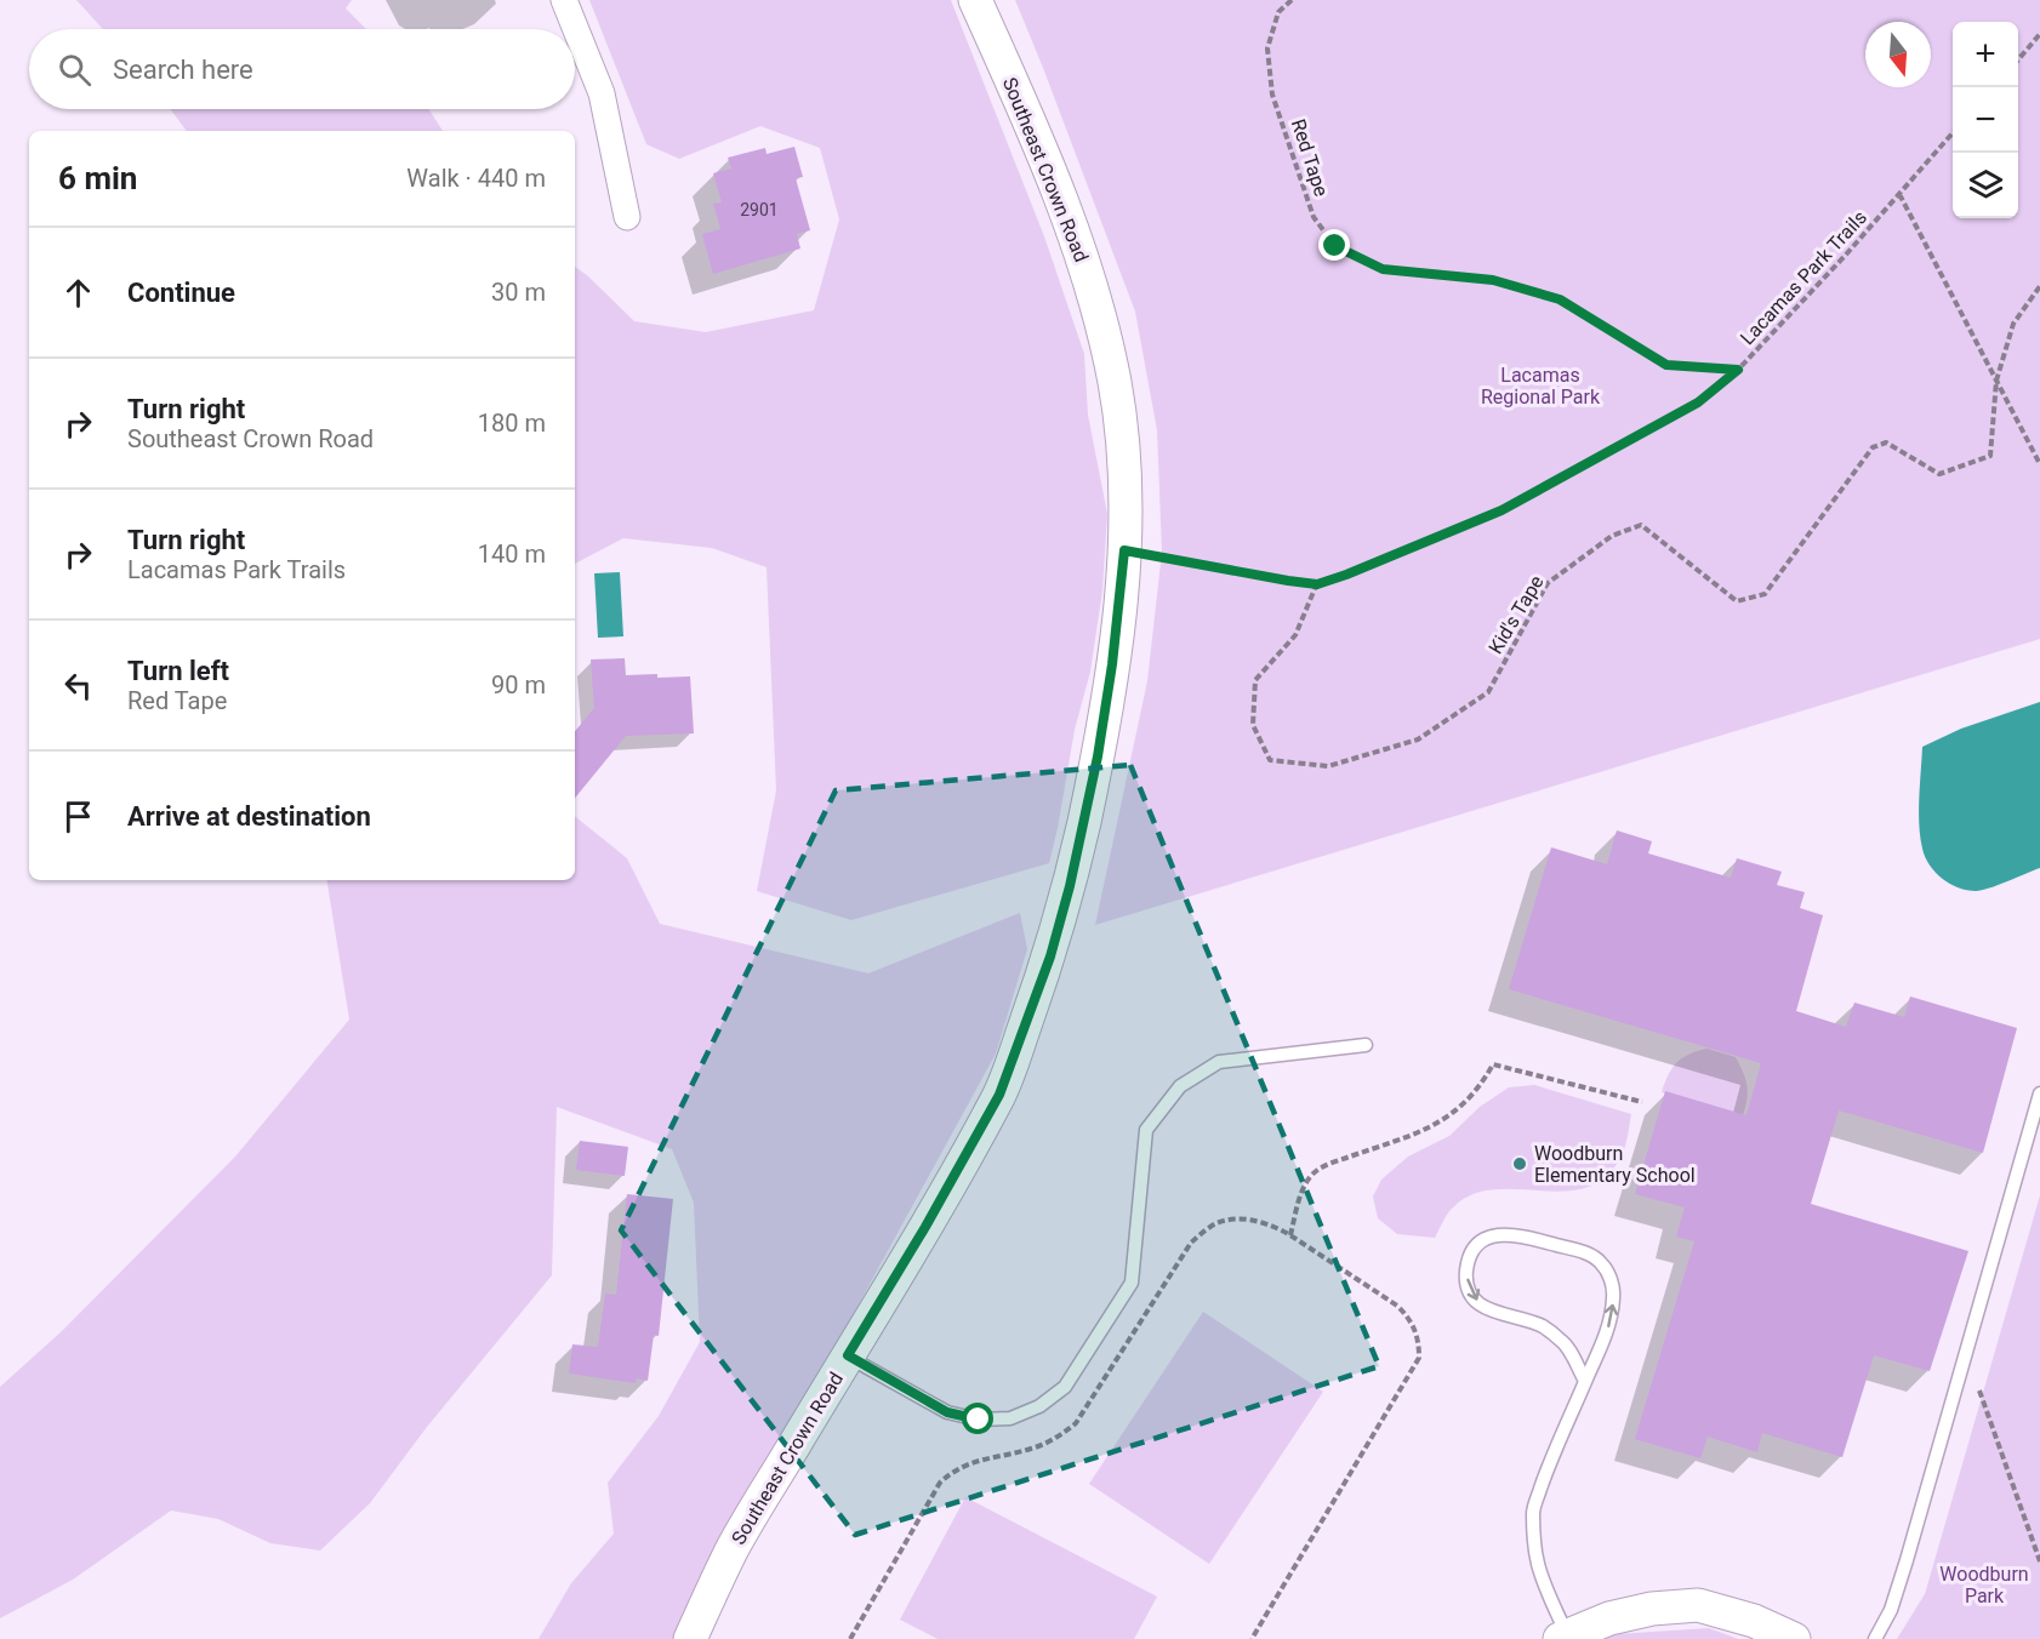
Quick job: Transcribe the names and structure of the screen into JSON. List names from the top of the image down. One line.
{"streets":{"street":["Southeast Crown Road"],"path":["Red Tape","Lacamas Park Trails","Kid's Tape"]},"crossings":[["Red Tape","Lacamas Park Trails"],["Southeast Crown Road","Lacamas Park Trails"],["Lacamas Park Trails","Kid's Tape"]],"parks":["Lacamas Regional Park","Woodburn Park"],"places":["Woodburn Elementary School"],"house_numbers":["2901"],"north":"bottom","page":{"map_buttons":["+","−"],"search":"Search here","heading":["6 min","Walk · 440 m"],"list":[["Continue","30 m"],["Turn right","Southeast Crown Road","180 m"],["Turn right","Lacamas Park Trails","140 m"],["Turn left","Red Tape","90 m"],"Arrive at destination"]}}
